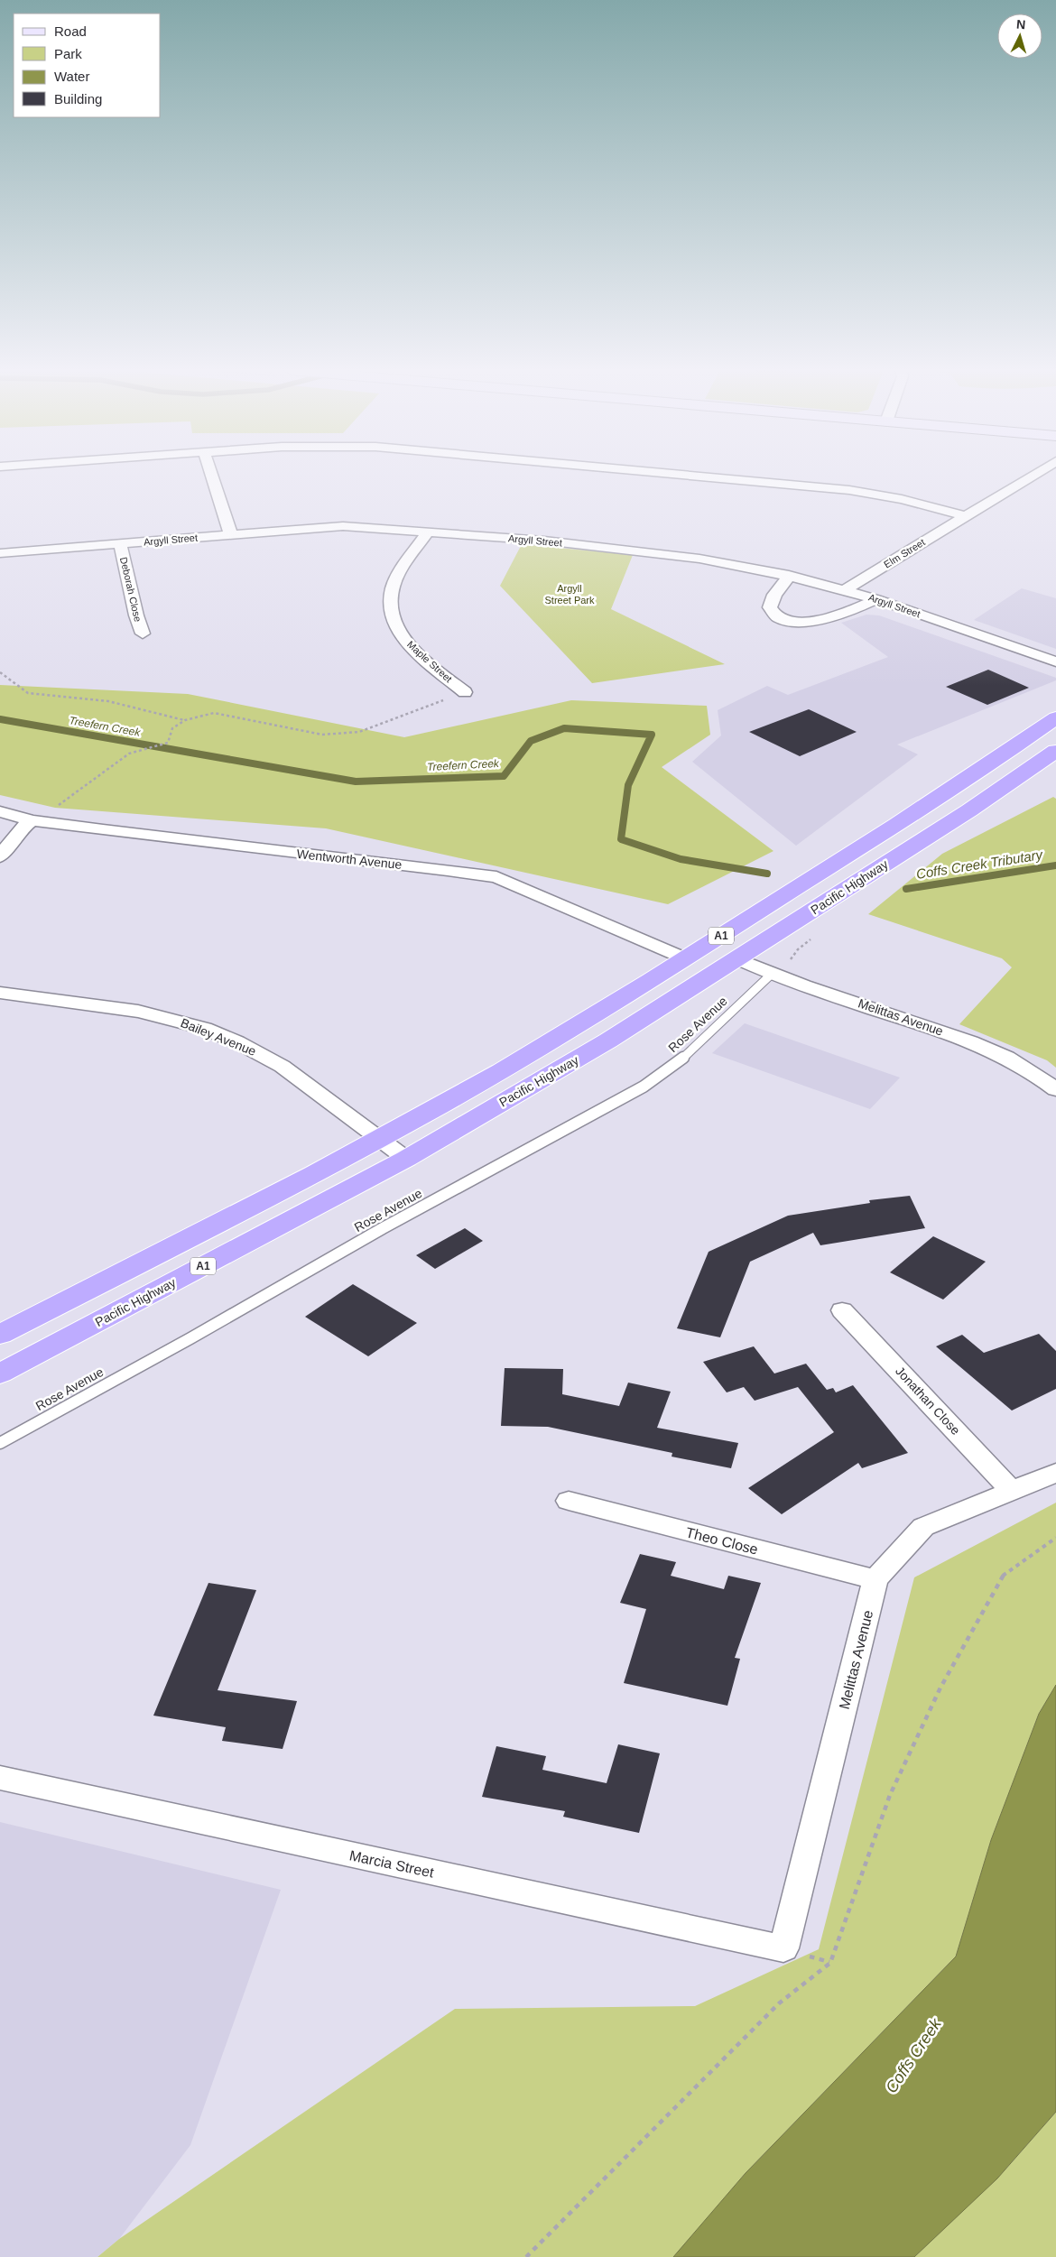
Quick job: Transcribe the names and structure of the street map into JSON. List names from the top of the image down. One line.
{"streets":{"highway":["Pacific Highway","A1"],"street":["Argyll Street","Elm Street","Deborah Close","Maple Street","Wentworth Avenue","Melittas Avenue","Bailey Avenue","Jonathan Close","Theo Close","Marcia Street"],"lane":["Rose Avenue"]},"crossings":[["Argyll Street","Elm Street"],["Argyll Street","Deborah Close"],["Argyll Street","Maple Street"],["Wentworth Avenue","A1"],["Pacific Highway","Melittas Avenue"],["Pacific Highway","Bailey Avenue"],["A1","Bailey Avenue"],["Melittas Avenue","Rose Avenue"],["Melittas Avenue","Jonathan Close"],["Melittas Avenue","Theo Close"],["Melittas Avenue","Marcia Street"]],"water":["Treefern Creek","Coffs Creek Tributary","Coffs Creek"],"parks":["Argyll Street Park"],"legend":["Road","Park","Water","Building"],"north":"top"}
